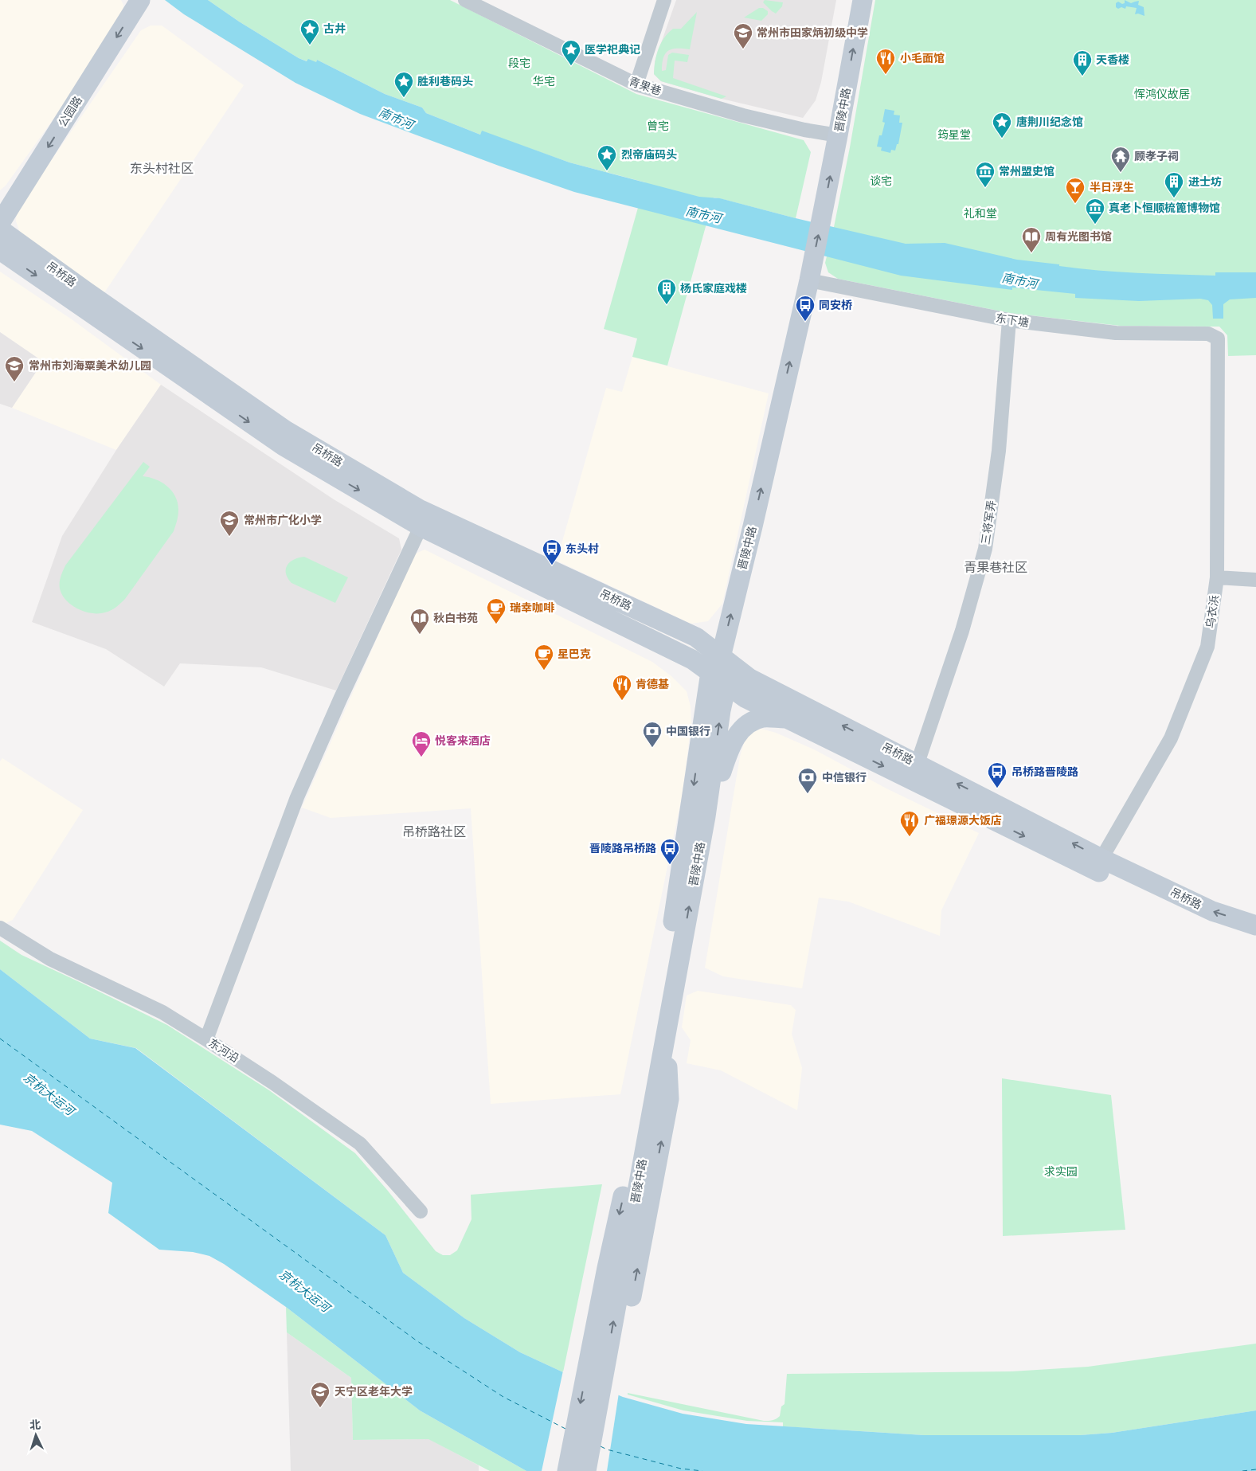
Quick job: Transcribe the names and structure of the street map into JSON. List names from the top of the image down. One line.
{"streets":{"main road":["晋陵中路","公园路","吊桥路"],"street":["青果巷","东下塘","三将军弄","乌衣浜","东河沿"]},"crossings":[["青果巷","晋陵中路"],["晋陵中路","吊桥路"],["晋陵中路","东下塘"],["吊桥路","三将军弄"],["吊桥路","乌衣浜"],["东下塘","三将军弄"],["东下塘","乌衣浜"]],"one_way":["公园路"],"districts":["东头村社区","青果巷社区","吊桥路社区"],"water":["南市河","京杭大运河"],"parks":["段宅","华宅","恽鸿仪故居","曾宅","筠星堂","谈宅","礼和堂","求实园"],"places":{"place":["古井","医学祀典记","胜利巷码头","唐荆川纪念馆","烈帝庙码头"],"school or university":["常州市田家炳初级中学","常州市刘海粟美术幼儿园","常州市广化小学","天宁区老年大学"],"restaurant":["小毛面馆","肯德基","广福璟源大饭店"],"building":["天香楼","进士坊","杨氏家庭戏楼"],"temple":["顾孝子祠"],"museum":["常州盟史馆","真老卜恒顺梳篦博物馆"],"bar":["半日浮生"],"library":["周有光图书馆","秋白书苑"],"bus stop":["同安桥","东头村","吊桥路晋陵路","晋陵路吊桥路"],"cafe":["瑞幸咖啡","星巴克"],"bank":["中国银行","中信银行"],"hotel":["悦客来酒店"]},"north":"top"}
